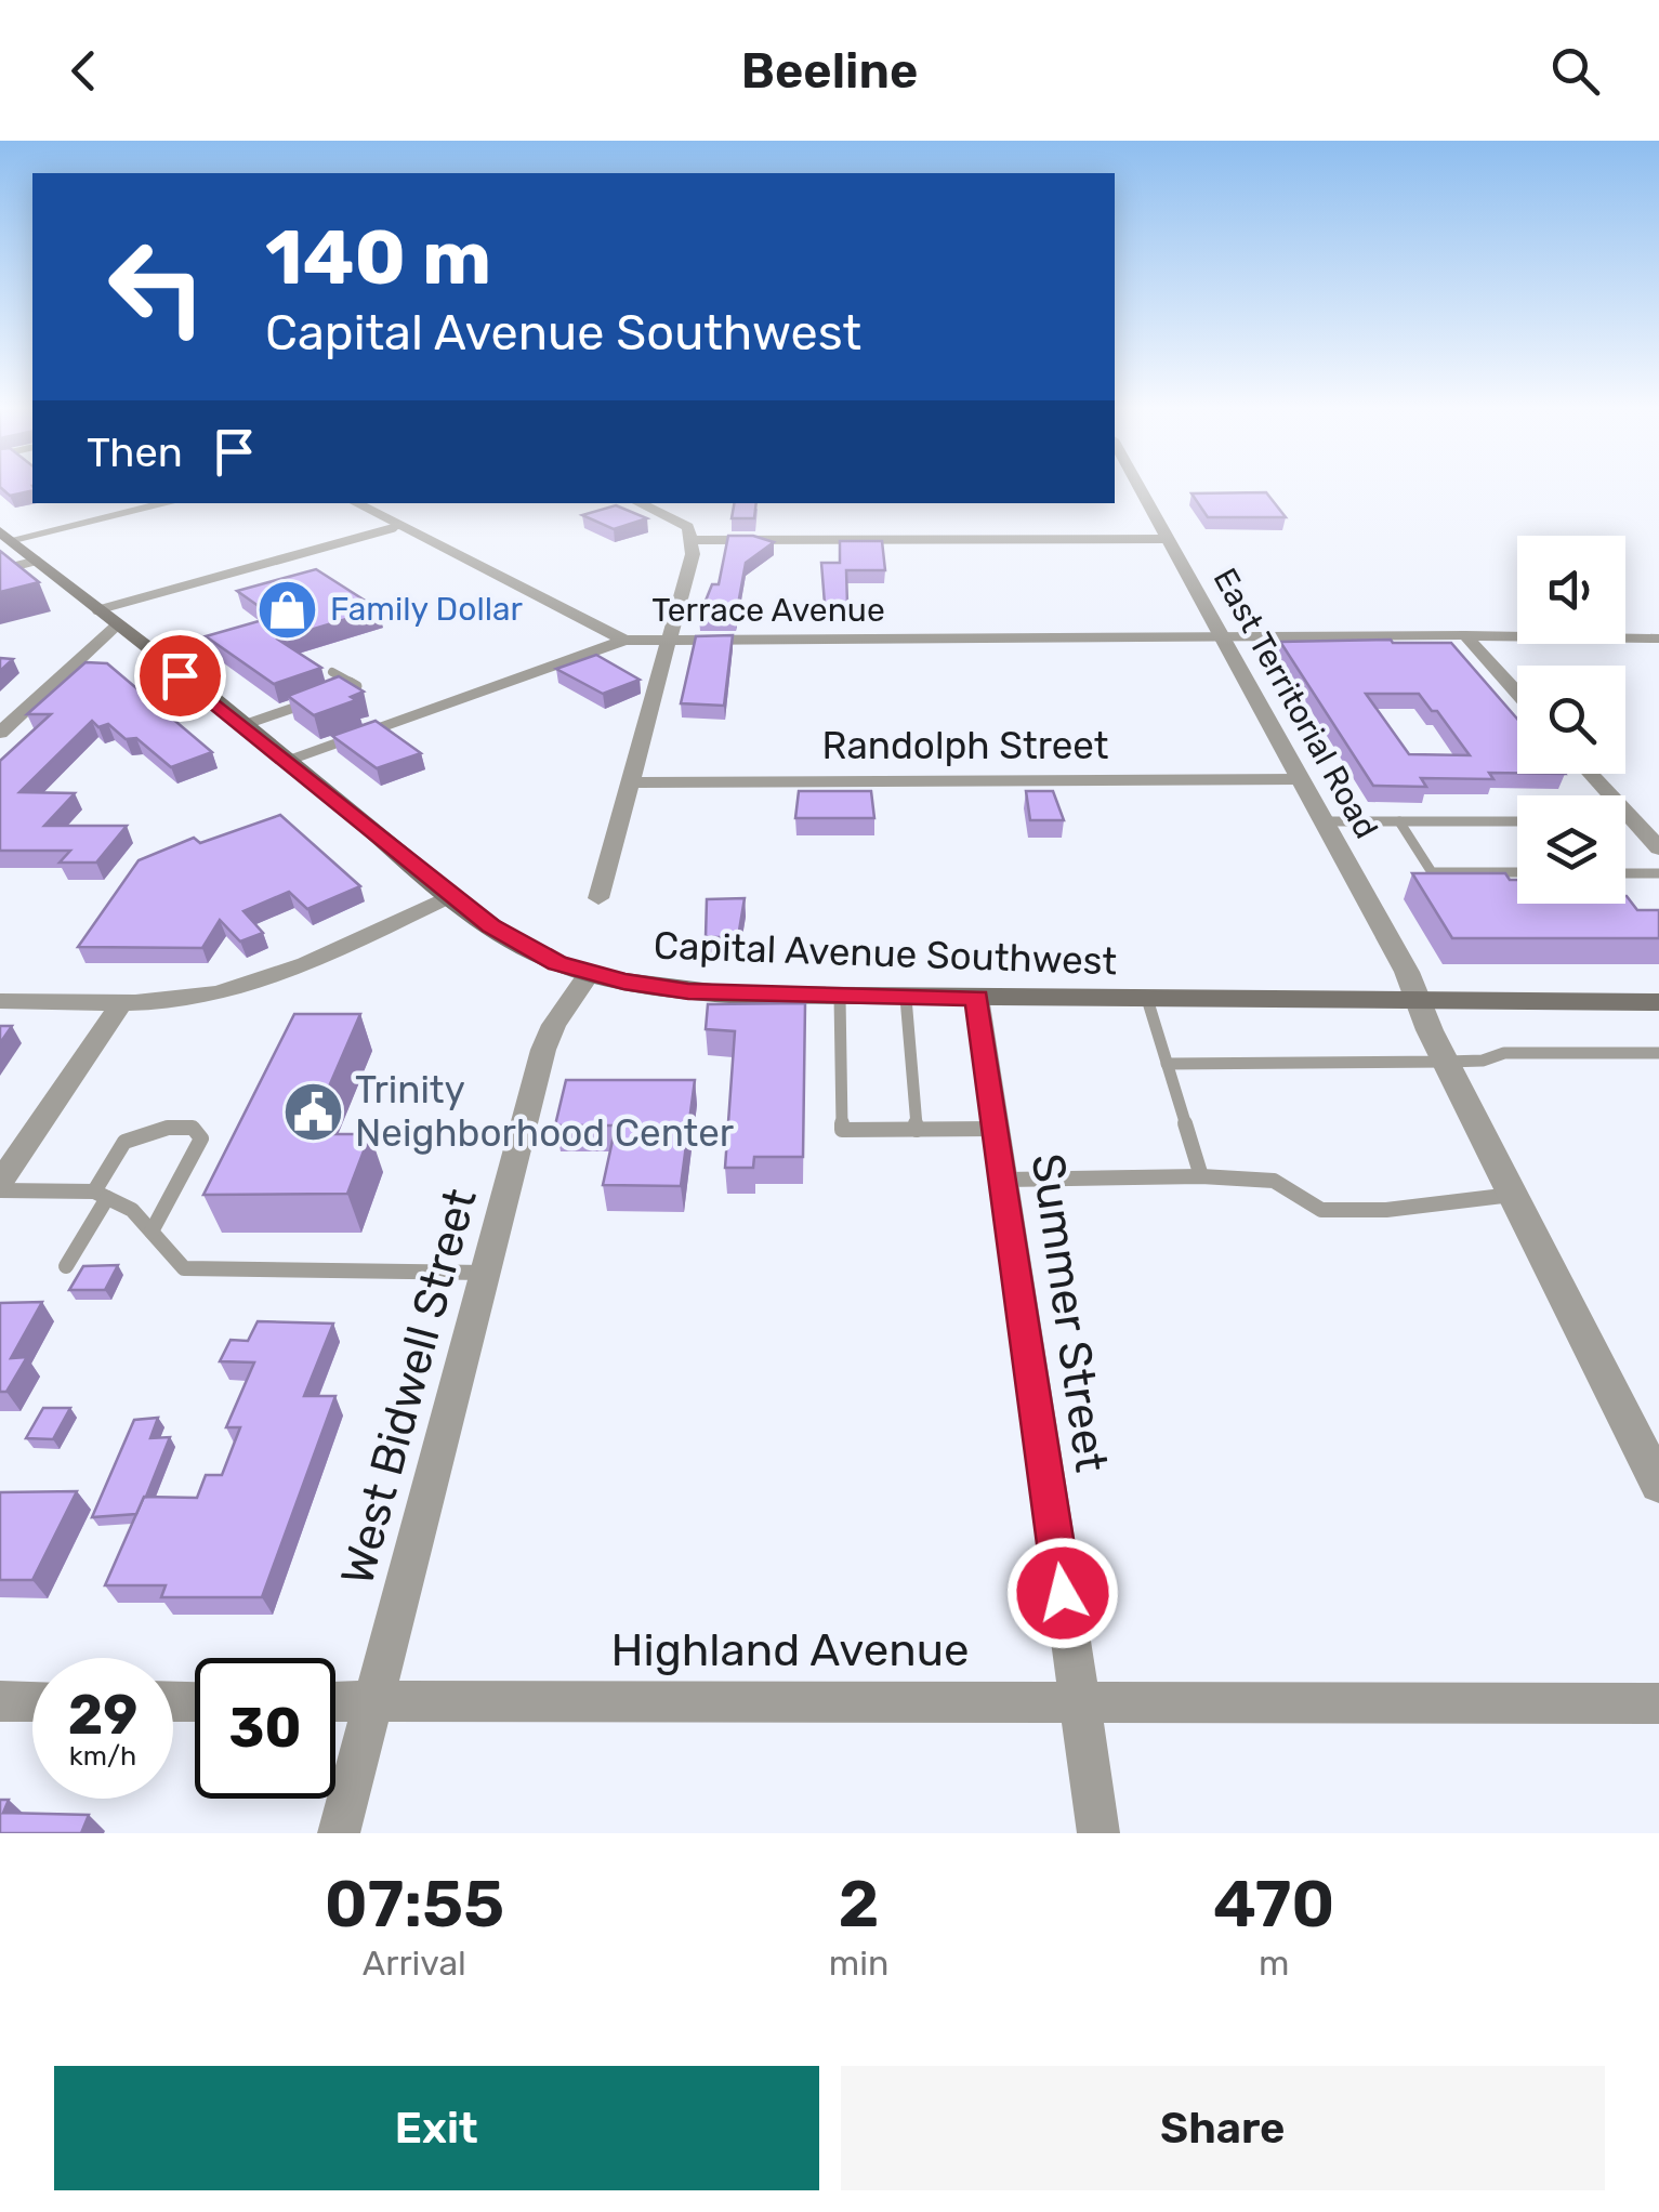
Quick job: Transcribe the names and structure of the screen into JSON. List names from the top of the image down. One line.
{"streets":{"main road":["Capital Avenue Southwest"],"street":["Terrace Avenue","East Territorial Road","Randolph Street","Summer Street","West Bidwell Street","Highland Avenue"]},"crossings":[["Terrace Avenue","East Territorial Road"],["East Territorial Road","Randolph Street"],["East Territorial Road","Capital Avenue Southwest"],["Capital Avenue Southwest","Summer Street"],["Capital Avenue Southwest","West Bidwell Street"],["Summer Street","Highland Avenue"],["West Bidwell Street","Highland Avenue"]],"places":{"shop":["Family Dollar"],"public building":["Trinity Neighborhood Center"]},"page":{"header":"Beeline","turn":["140 m","Capital Avenue Southwest"],"then":"Then","speed":"29 km/h","limit":"30","eta":["07:55","Arrival","2","min","470","m"],"buttons":["Exit","Share"]}}
